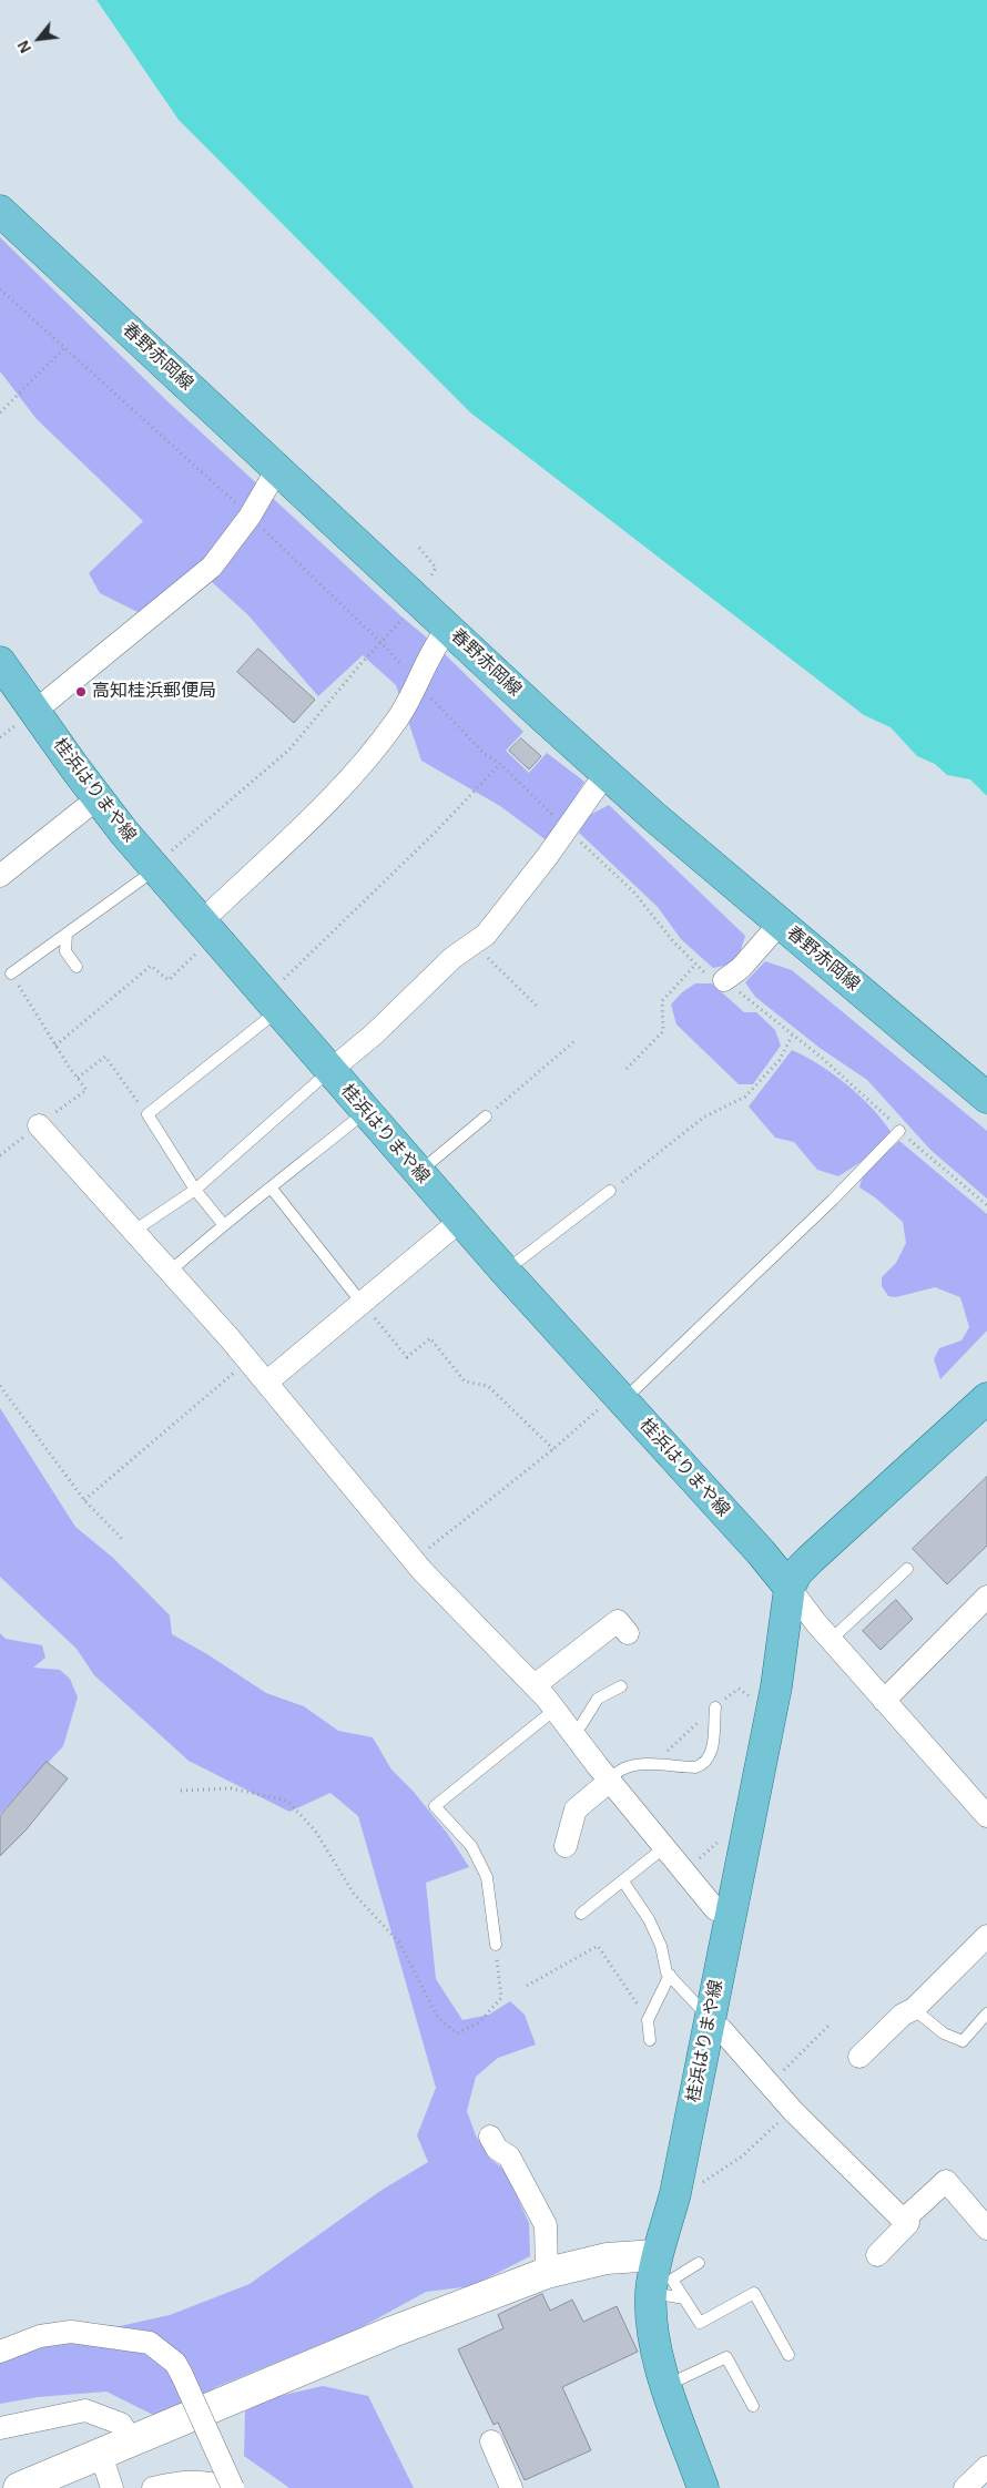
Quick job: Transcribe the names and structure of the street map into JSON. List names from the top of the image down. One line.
{"streets":{"main road":["春野赤岡線","桂浜はりまや線"]},"places":["高知桂浜郵便局"],"north":"bottom left"}
